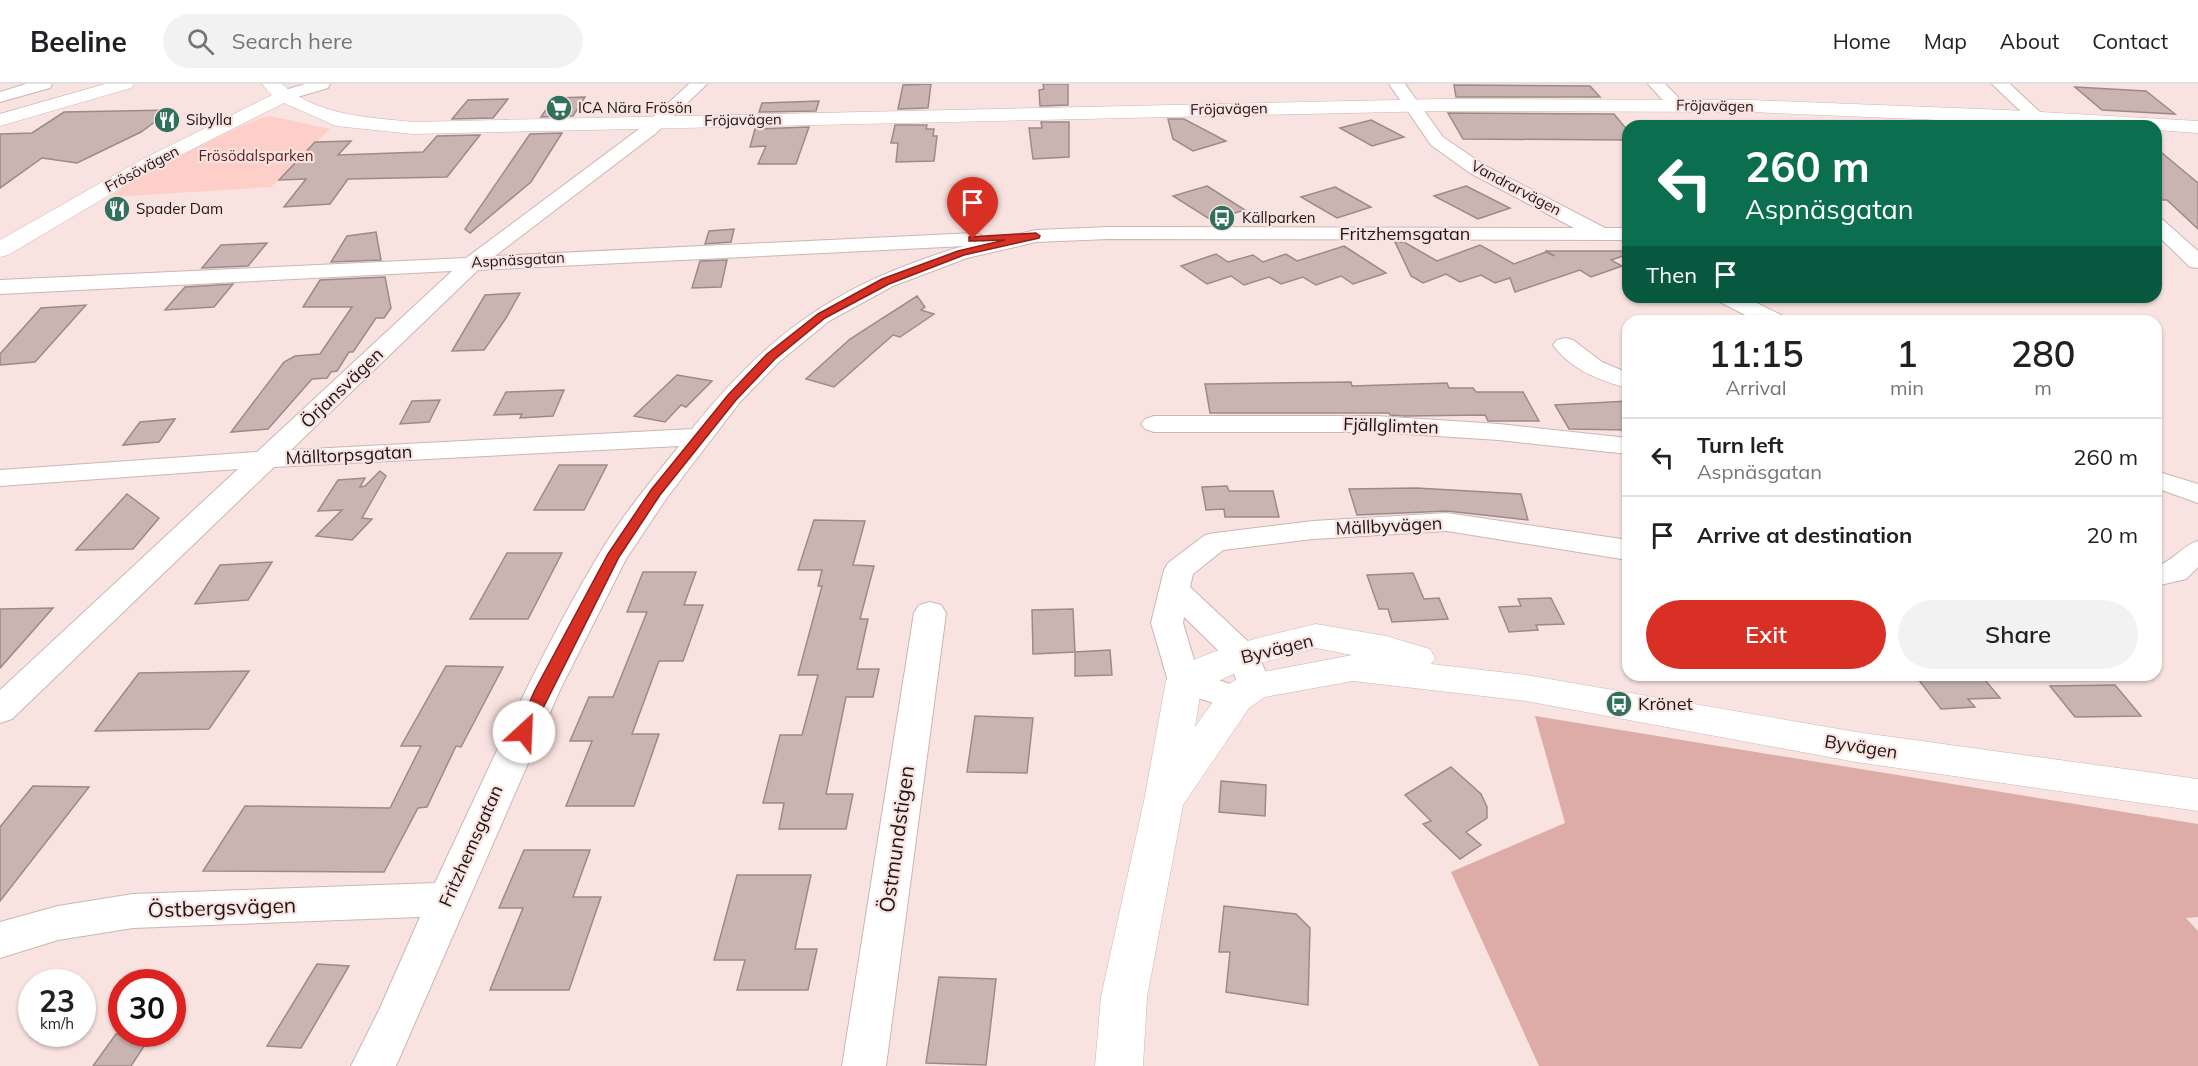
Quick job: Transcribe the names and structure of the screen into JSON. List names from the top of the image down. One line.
{"streets":{"street":["Fröjavägen","Frösövägen","Vandrarvägen","Fritzhemsgatan","Aspnäsgatan","Örjansvägen","Fjällglimten","Mälltorpsgatan","Mällbyvägen","Byvägen","Östmundstigen","Östbergsvägen"]},"crossings":[["Fröjavägen","Frösövägen"],["Fröjavägen","Vandrarvägen"],["Fröjavägen","Örjansvägen"],["Vandrarvägen","Fritzhemsgatan"],["Fritzhemsgatan","Aspnäsgatan"],["Fritzhemsgatan","Mälltorpsgatan"],["Fritzhemsgatan","Östbergsvägen"],["Aspnäsgatan","Örjansvägen"],["Örjansvägen","Mälltorpsgatan"],["Mällbyvägen","Byvägen"]],"parks":["Frösödalsparken"],"places":{"supermarket":["ICA Nära Frösön"],"restaurant":["Sibylla","Spader Dam"],"bus stop":["Källparken","Krönet"]},"page":{"header":"Beeline","search":"Search here","nav":["Home","Map","About","Contact"],"turn":["260 m","Aspnäsgatan"],"then":"Then","eta":["11:15","Arrival","1","min","280","m"],"list":[{"name":"Turn left","note":"Aspnäsgatan","value":"260 m"},{"name":"Arrive at destination","value":"20 m"}],"buttons":["Exit","Share"],"speed":"23 km/h","limit":"30"}}
